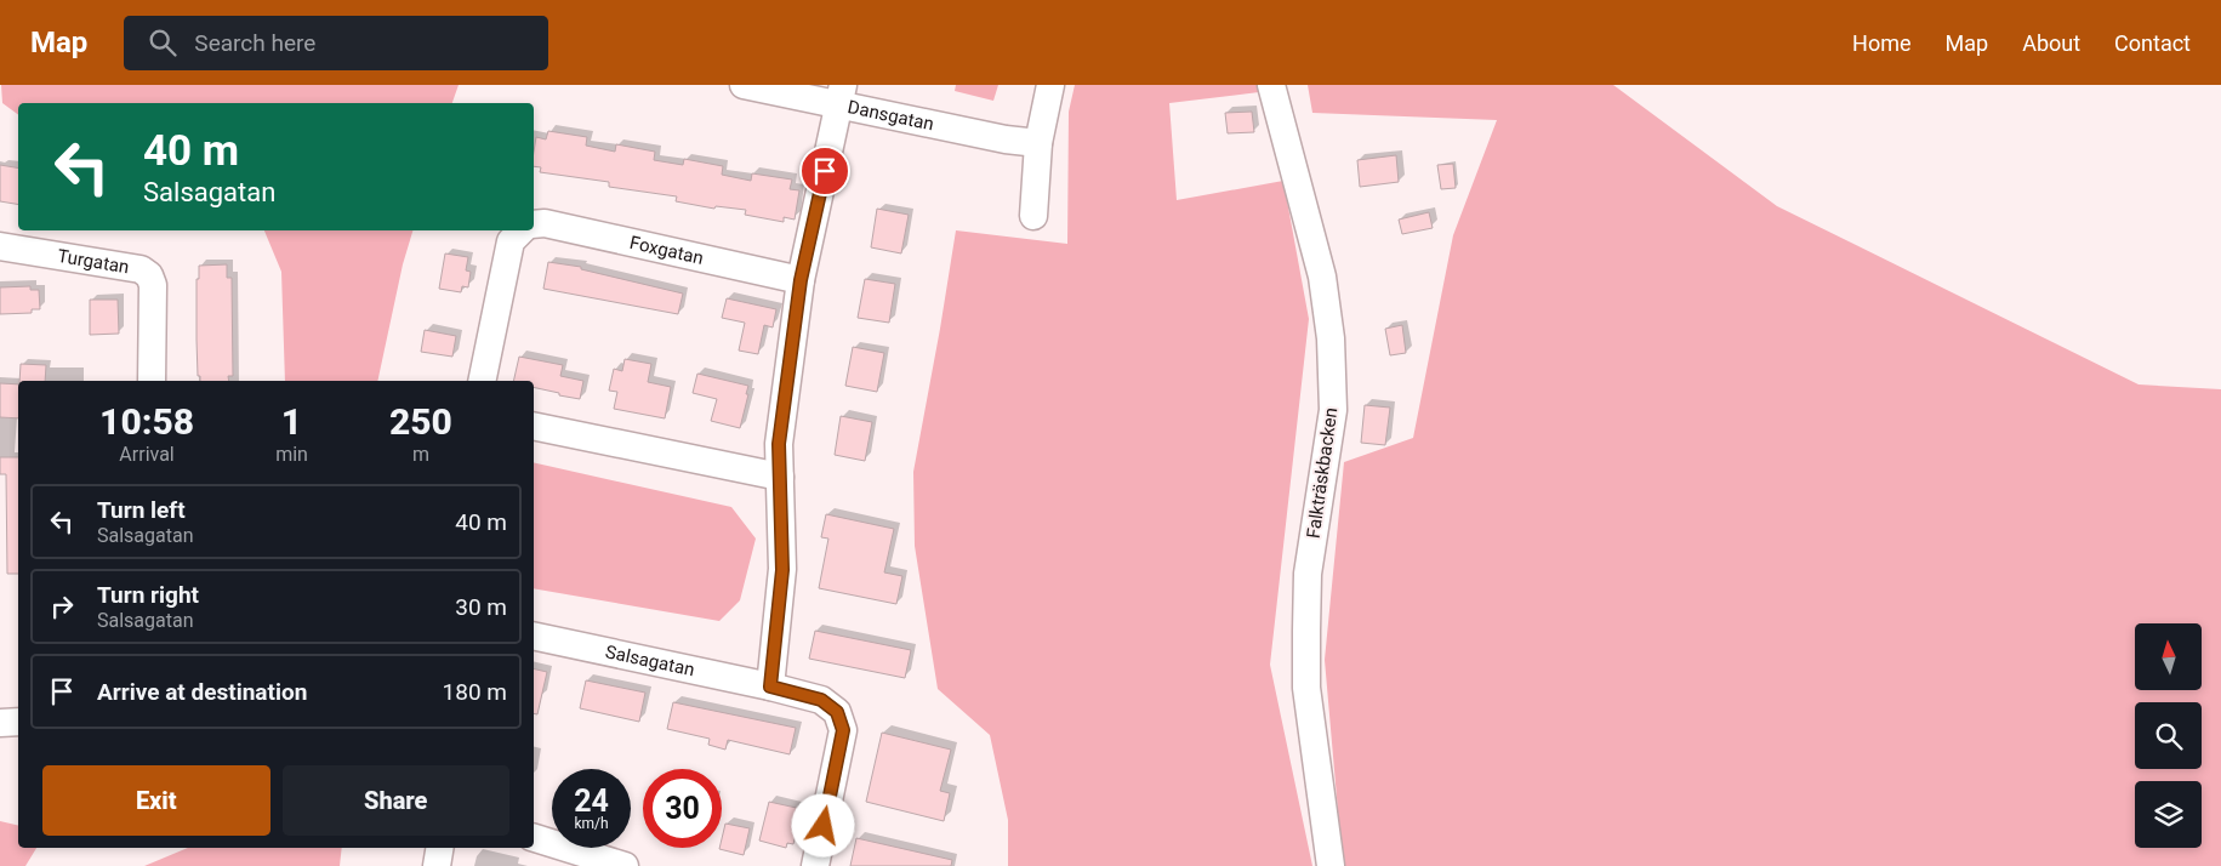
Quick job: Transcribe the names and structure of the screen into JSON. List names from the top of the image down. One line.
{"streets":{"street":["Dansgatan","Foxgatan","Turgatan","Falkträskbacken","Salsagatan"]},"north":"top","page":{"header":"Map","search":"Search here","nav":["Home","Map","About","Contact"],"turn":["40 m","Salsagatan"],"eta":["10:58","Arrival","1","min","250","m"],"list":[{"name":"Turn left","note":"Salsagatan","value":"40 m"},{"name":"Turn right","note":"Salsagatan","value":"30 m"},{"name":"Arrive at destination","value":"180 m"}],"buttons":["Exit","Share"],"speed":"24 km/h","limit":"30"}}
